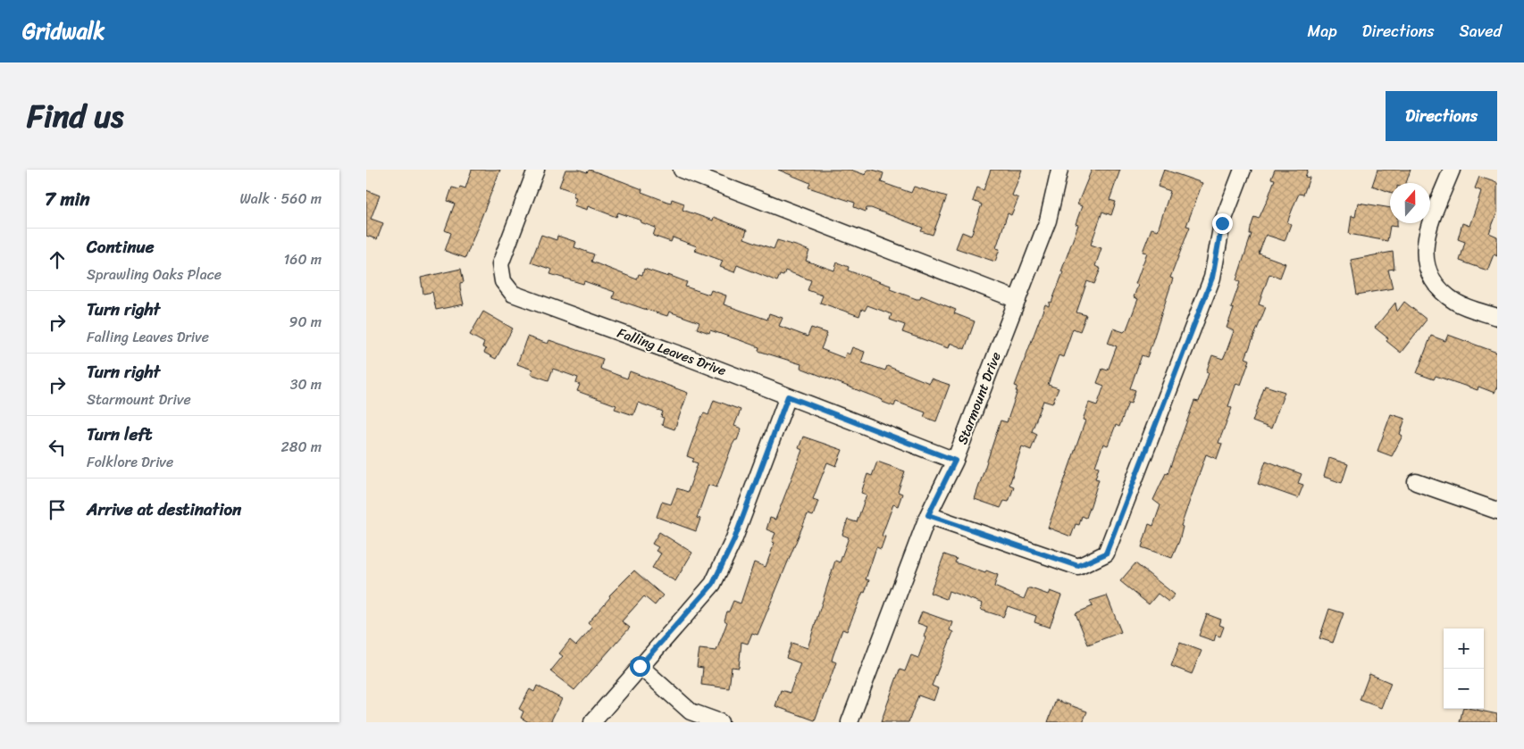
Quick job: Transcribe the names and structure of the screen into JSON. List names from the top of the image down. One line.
{"streets":{"street":["Falling Leaves Drive","Starmount Drive"]},"crossings":[["Falling Leaves Drive","Starmount Drive"]],"north":"top","page":{"header":"Gridwalk","nav":["Map","Directions","Saved"],"title":"Find us","buttons":"Directions","heading":["7 min","Walk · 560 m"],"list":[["Continue","Sprawling Oaks Place","160 m"],["Turn right","Falling Leaves Drive","90 m"],["Turn right","Starmount Drive","30 m"],["Turn left","Folklore Drive","280 m"],"Arrive at destination"],"map_buttons":["+","−"]}}
